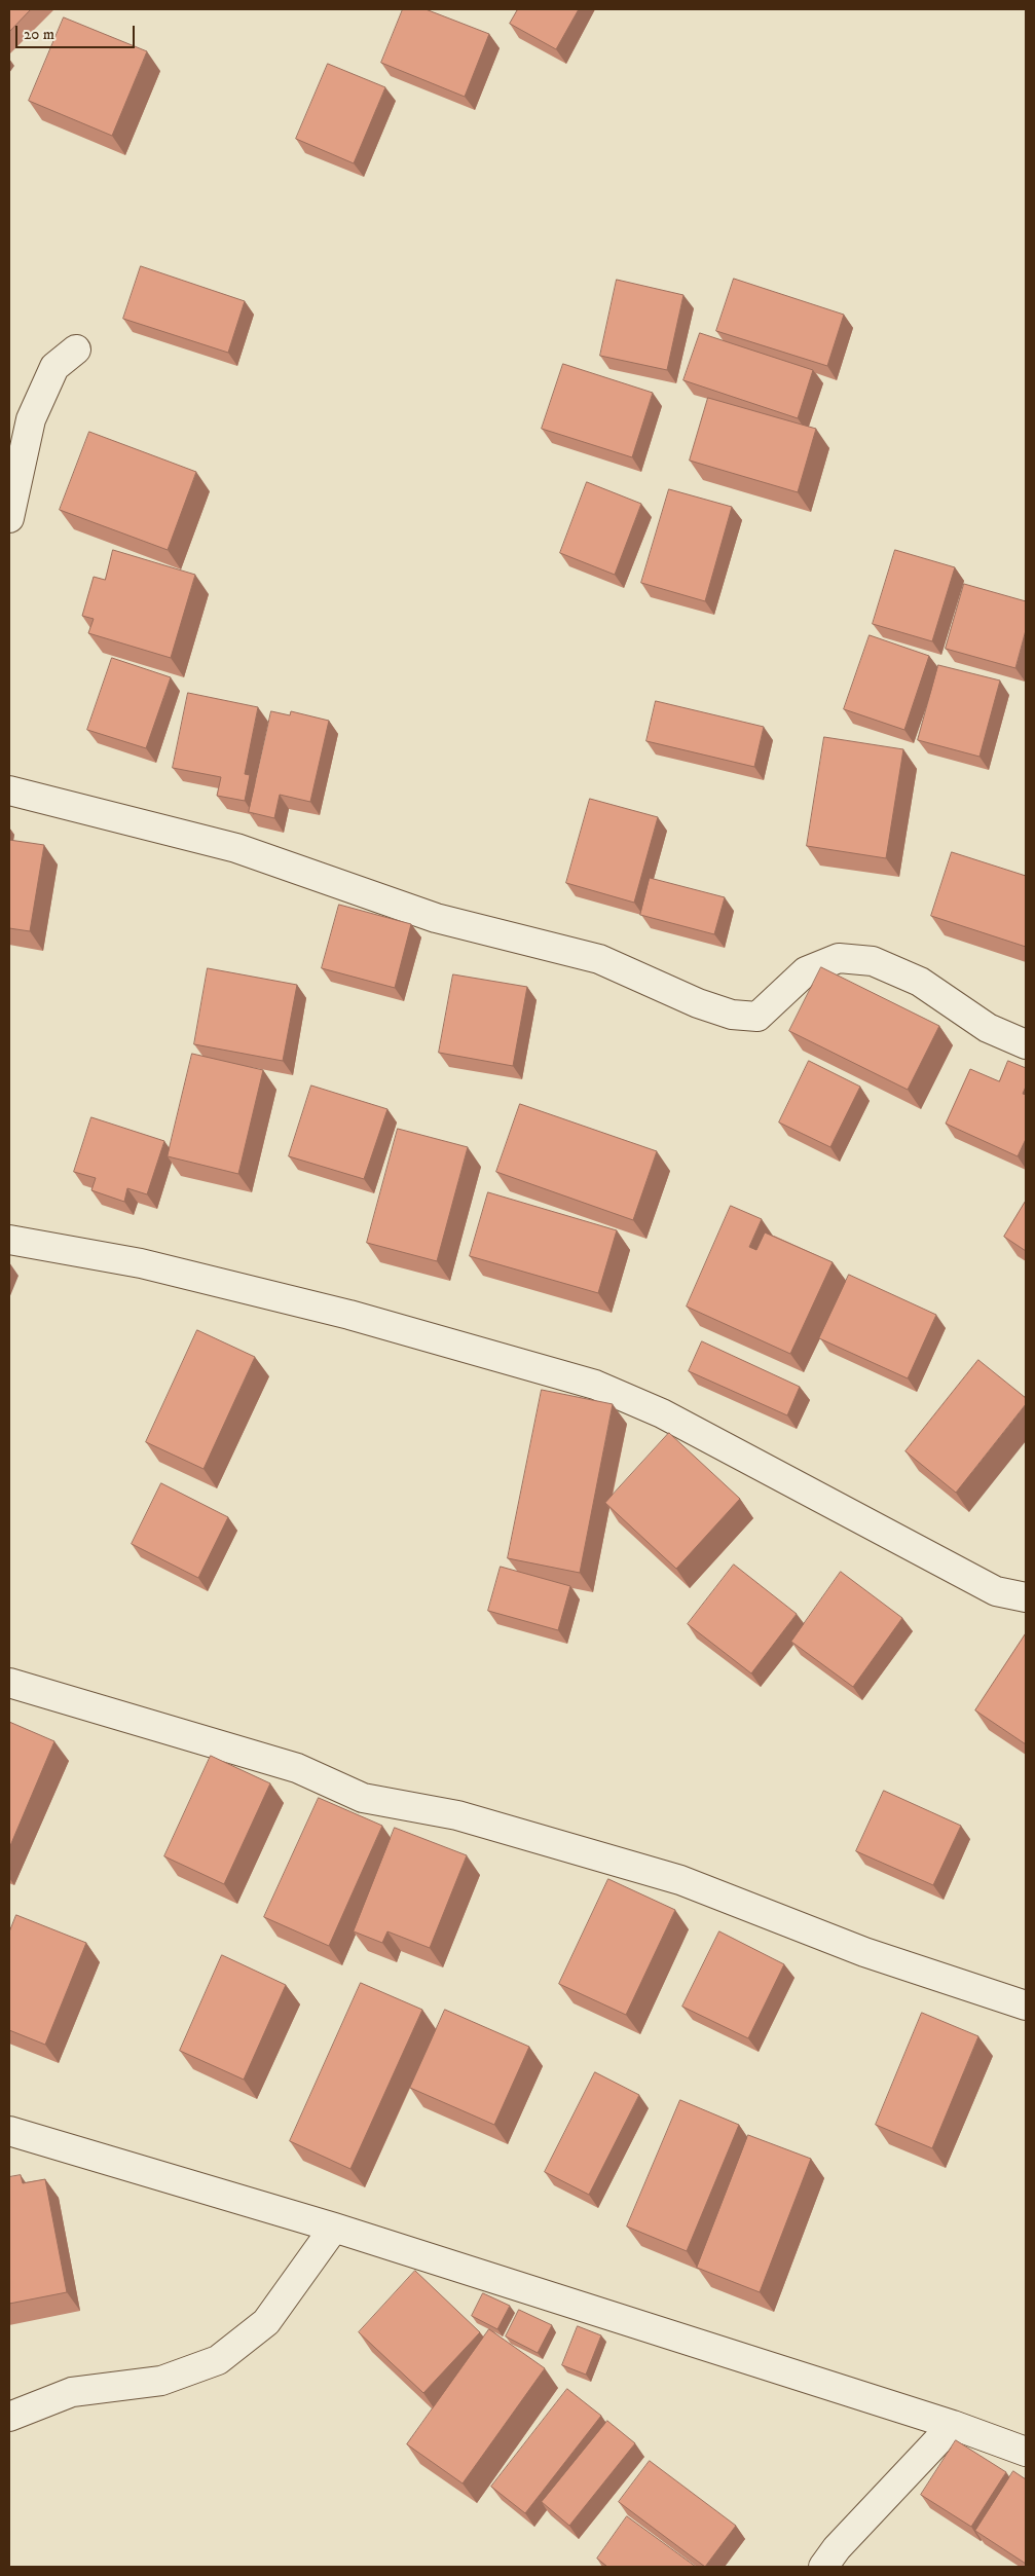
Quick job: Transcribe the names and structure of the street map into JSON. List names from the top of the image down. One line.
{"scale_bar":"20 m"}
